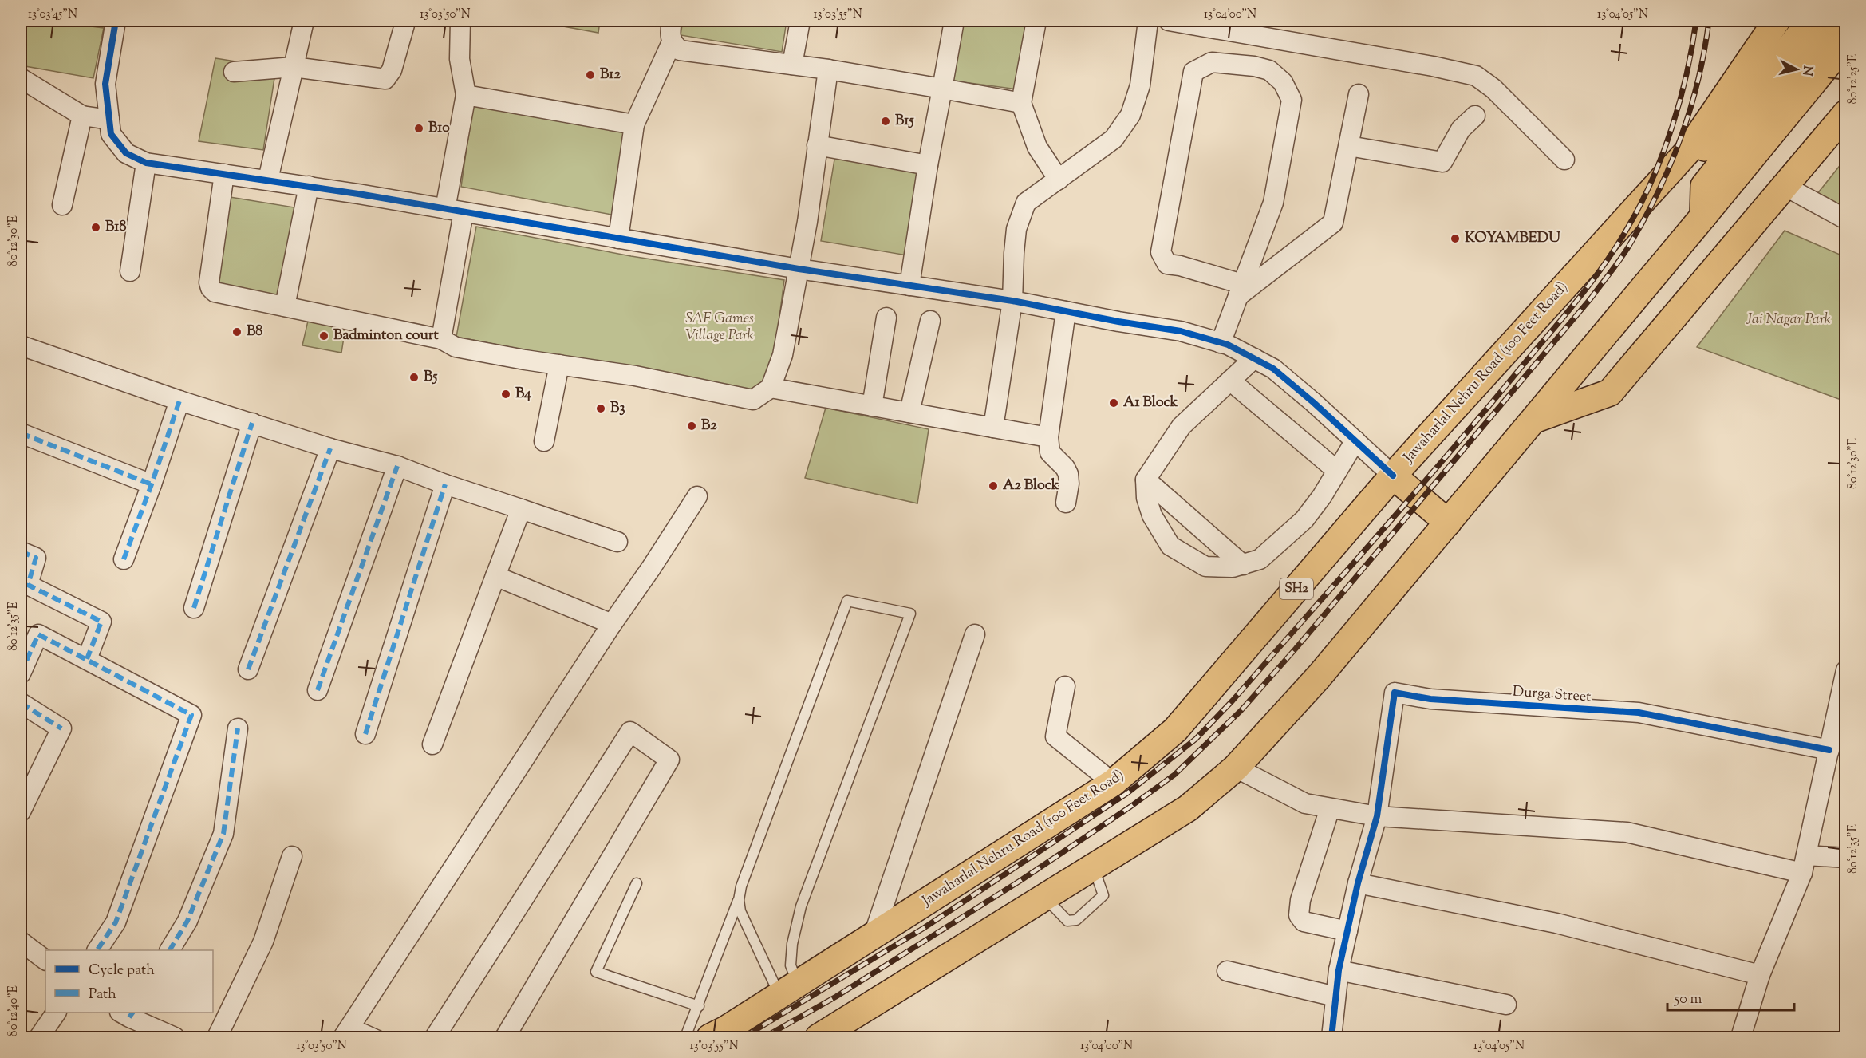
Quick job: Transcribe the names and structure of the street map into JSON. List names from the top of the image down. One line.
{"streets":{"main road":["Jawaharlal Nehru Road (100 Feet Road)","SH2"],"street":["Durga Street"]},"parks":["SAF Games Village Park","Jai Nagar Park"],"places":["B12","B15","B10","B18","KOYAMBEDU","B8","Badminton court","B5","B4","A1 Block","B3","B2","A2 Block"],"legend":["Cycle path","Path"],"scale_bar":"50 m","north":"right","coordinates":["13°03'45\"N","13°03'50\"N","13°03'55\"N","13°04'00\"N","13°04'05\"N","80°12'25\"E","80°12'30\"E","80°12'35\"E","80°12'40\"E"]}
